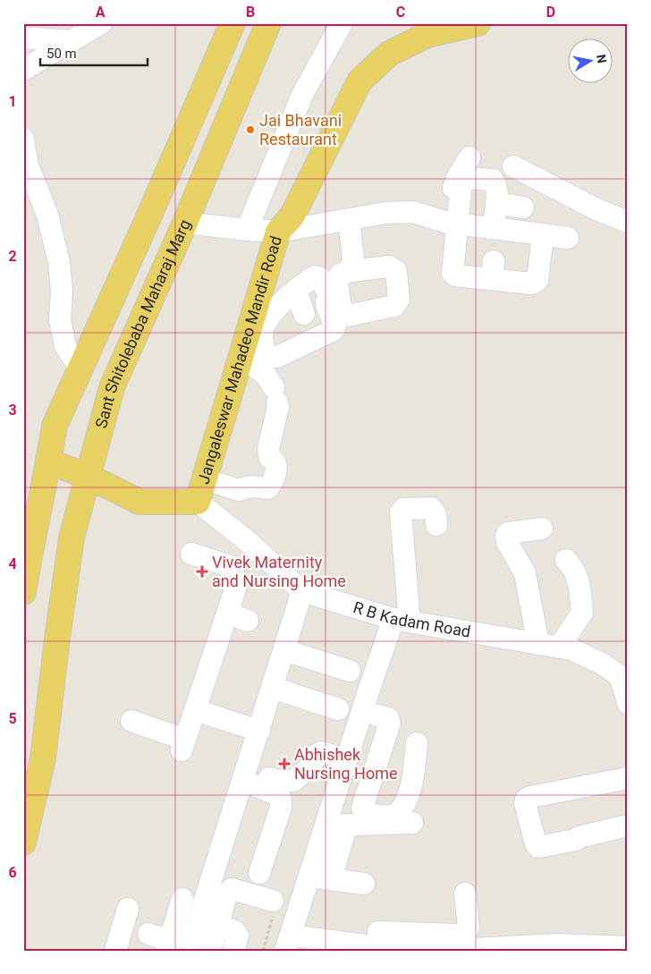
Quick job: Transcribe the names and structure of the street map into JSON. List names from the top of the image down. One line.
{"streets":{"main road":["Sant Shitolebaba Maharaj Marg","Jangaleswar Mahadeo Mandir Road"],"street":["R B Kadam Road"]},"crossings":[["Sant Shitolebaba Maharaj Marg","Jangaleswar Mahadeo Mandir Road"],["Jangaleswar Mahadeo Mandir Road","R B Kadam Road"]],"places":{"other":["Jai Bhavani Restaurant"],"health":["Vivek Maternity and Nursing Home","Abhishek Nursing Home"]},"scale_bar":"50 m","north":"right","grid":{"columns":["A","B","C","D"],"rows":["1","2","3","4","5","6"]}}
